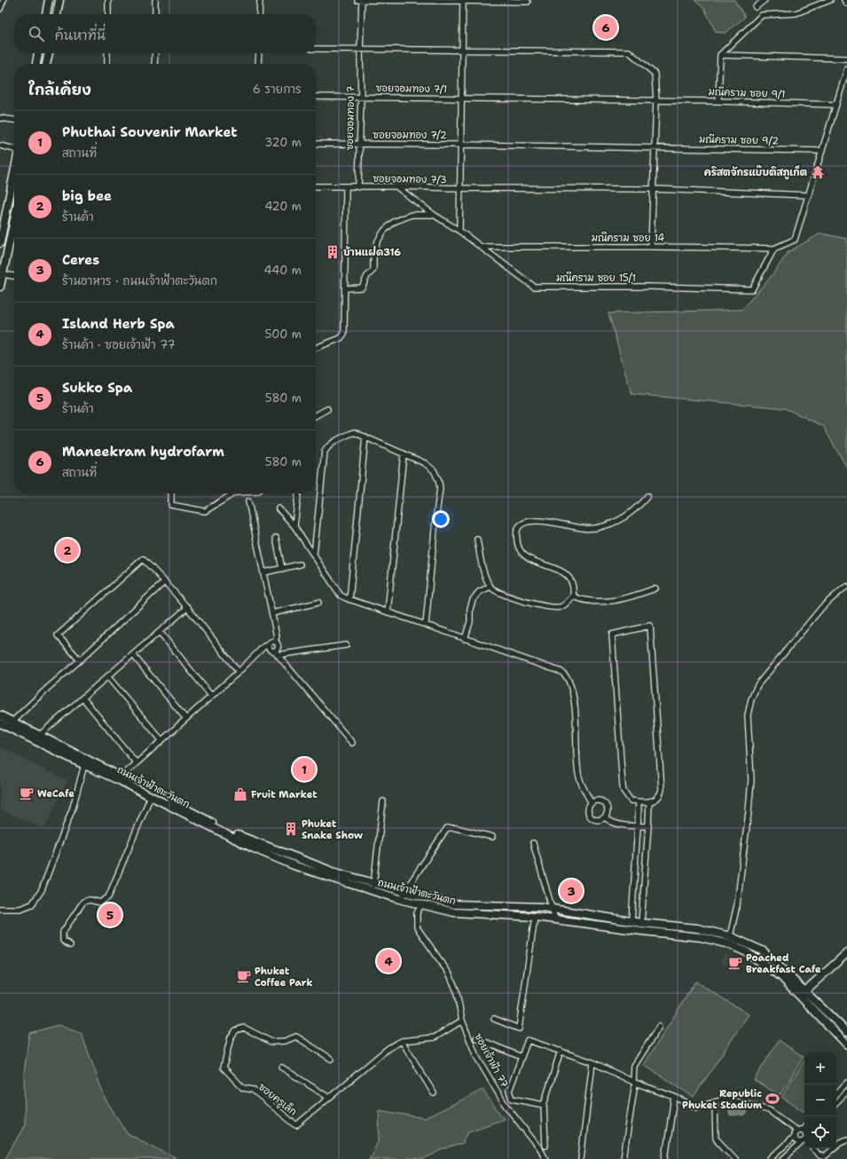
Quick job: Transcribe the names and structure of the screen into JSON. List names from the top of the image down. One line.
{"streets":{"main road":["ถนนเจ้าฟ้าตะวันตก"],"street":["ซอยจอมทอง 7/1","มณีคราม ซอย 9/1","ซอยจอมทอง 7","ซอยจอมทอง 7/2","มณีคราม ซอย 9/2","ซอยจอมทอง 7/3","มณีคราม ซอย 14","มณีคราม ซอย 15/1","ซอยเจ้าฟ้า 77","ซอยครูเล็ก"]},"crossings":[["ซอยจอมทอง 7/1","มณีคราม ซอย 9/1"],["ซอยจอมทอง 7/1","ซอยจอมทอง 7"],["ซอยจอมทอง 7","ซอยจอมทอง 7/2"],["ซอยจอมทอง 7","ซอยจอมทอง 7/3"],["ซอยจอมทอง 7/2","มณีคราม ซอย 9/2"],["ซอยจอมทอง 7/3","มณีคราม ซอย 15/1"],["มณีคราม ซอย 14","มณีคราม ซอย 15/1"],["ถนนเจ้าฟ้าตะวันตก","ซอยเจ้าฟ้า 77"],["ซอยเจ้าฟ้า 77","ซอยครูเล็ก"]],"places":{"temple":["คริสตจักรแบ๊บติสภูเก็ต"],"building":["บ้านแฝด316","Phuket Snake Show"],"cafe":["WeCafe","Poached Breakfast Cafe","Phuket Coffee Park"],"shop":["Fruit Market"],"sports":["Republic Phuket Stadium"]},"page":{"pins":["6","2","1","3","5","4"],"search":"ค้นหาที่นี่","heading":["ใกล้เคียง","6 รายการ"],"list":[{"mark":"1","name":"Phuthai Souvenir Market","note":"สถานที่","value":"320 m"},{"mark":"2","name":"big bee","note":"ร้านค้า","value":"420 m"},{"mark":"3","name":"Ceres","note":"ร้านอาหาร · ถนนเจ้าฟ้าตะวันตก","value":"440 m"},{"mark":"4","name":"Island Herb Spa","note":"ร้านค้า · ซอยเจ้าฟ้า 77","value":"500 m"},{"mark":"5","name":"Sukko Spa","note":"ร้านค้า","value":"580 m"},{"mark":"6","name":"Maneekram hydrofarm","note":"สถานที่","value":"580 m"}],"map_buttons":["+","−"]}}
